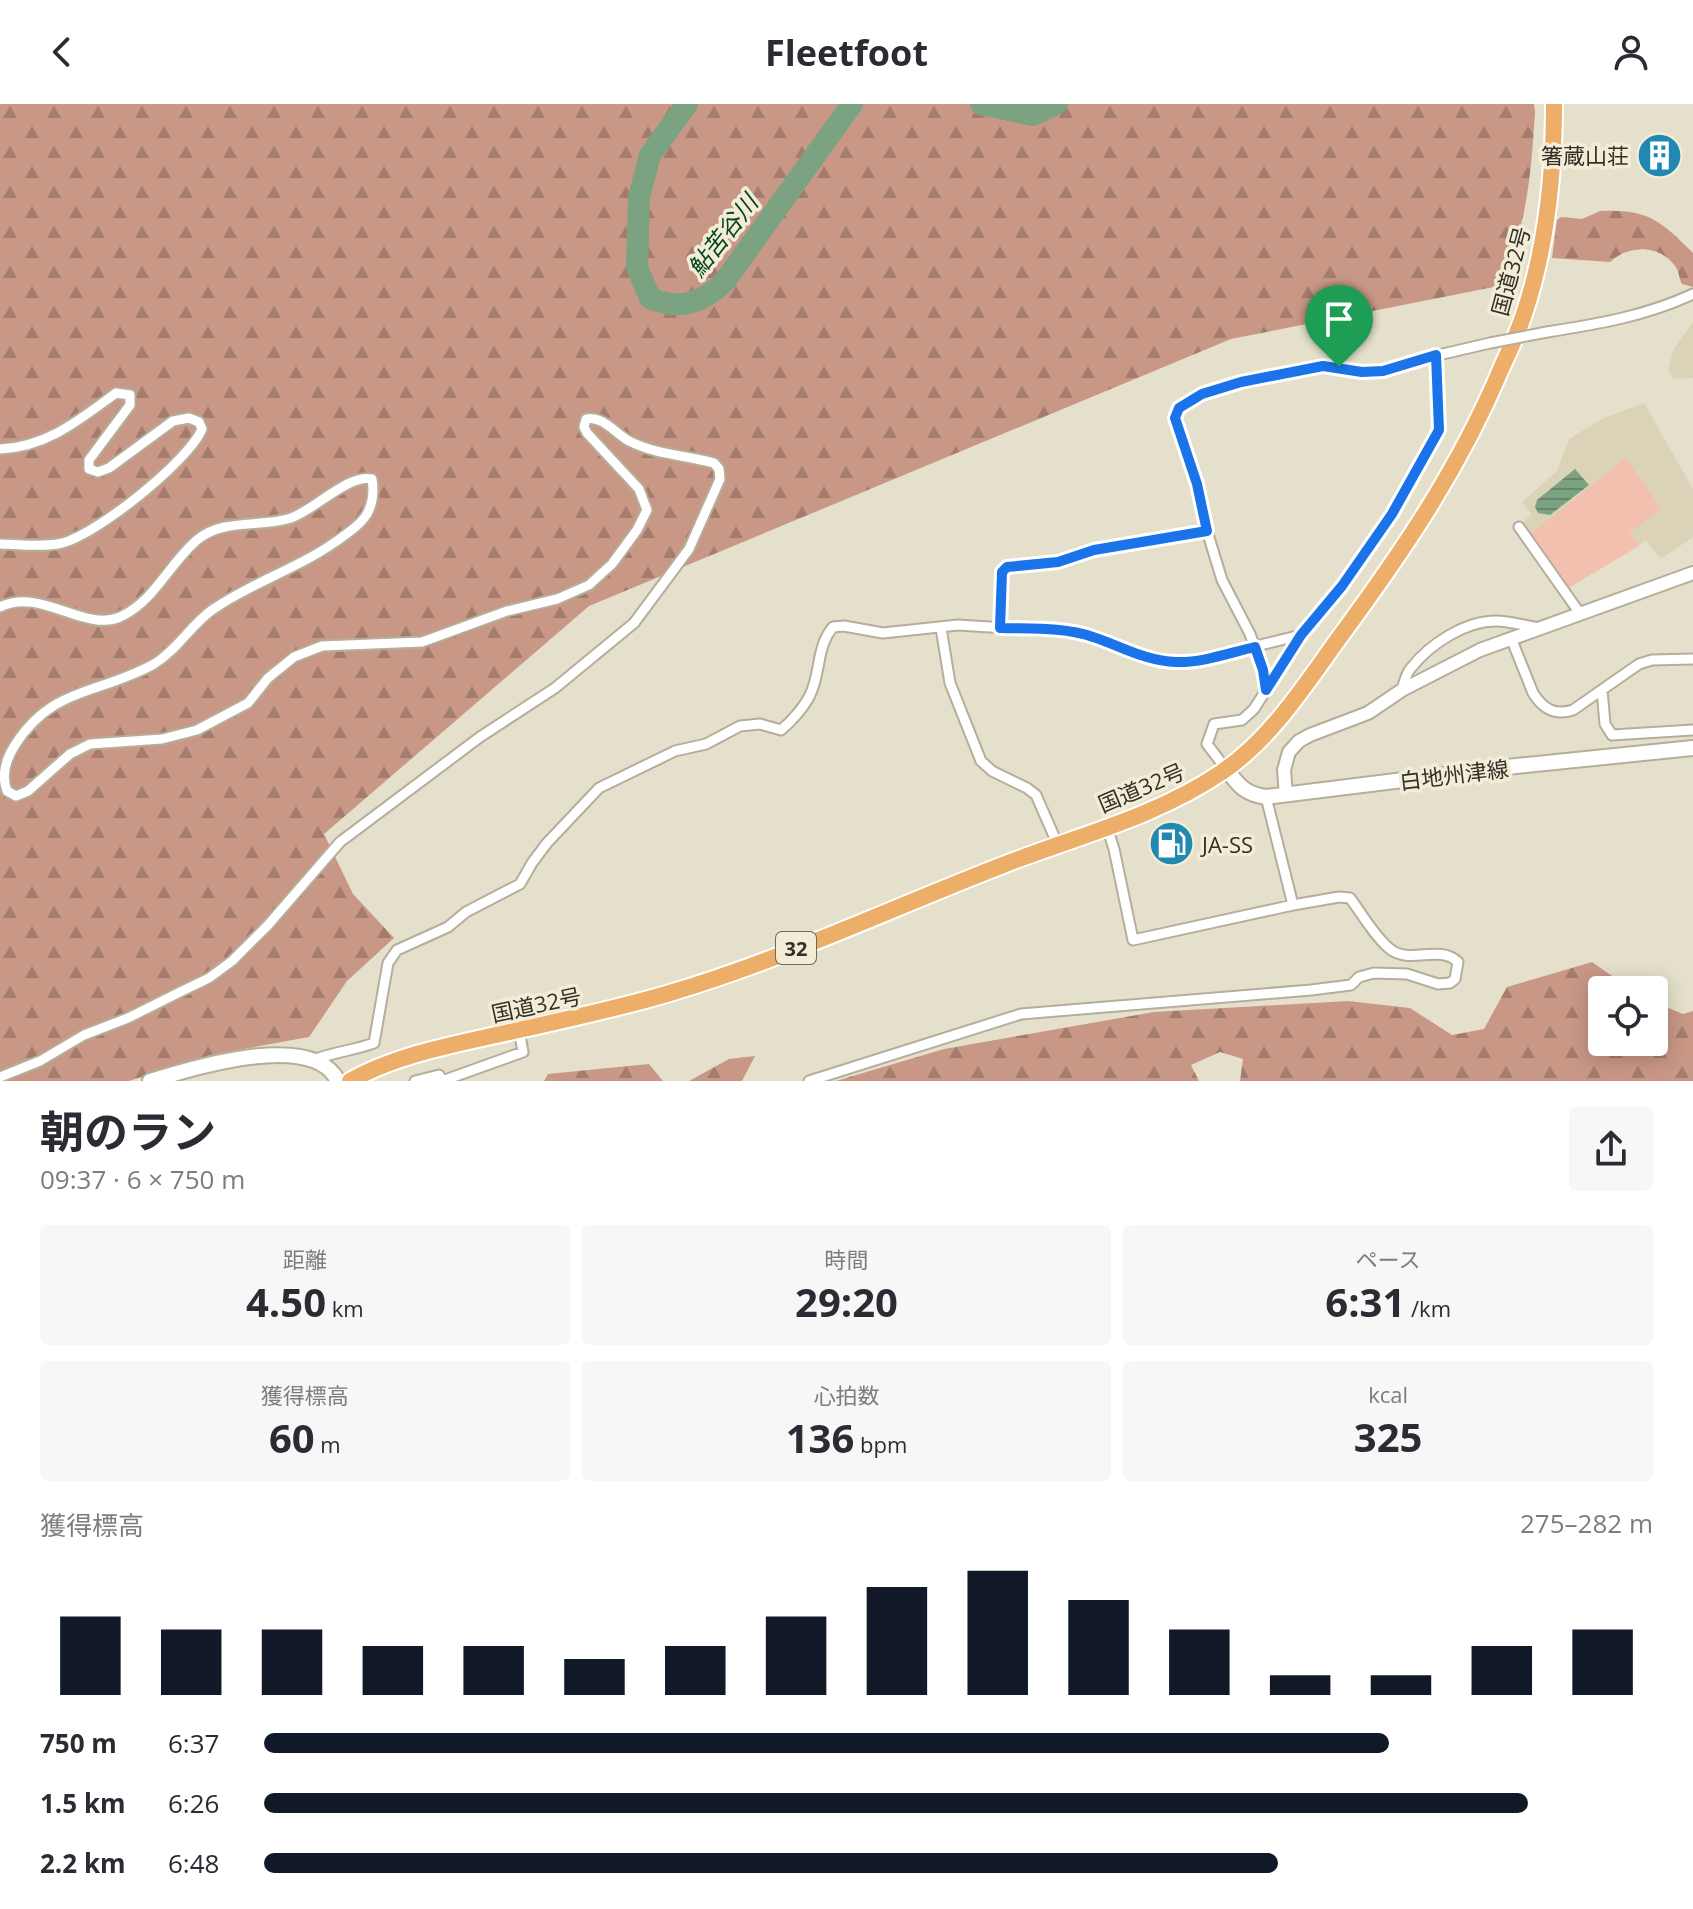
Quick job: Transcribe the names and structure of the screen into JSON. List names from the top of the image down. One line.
{"streets":{"highway":["国道32号","32"],"main road":["白地州津線"]},"water":["鮎苦谷川"],"places":{"building":["箸蔵山荘"],"fuel station":["JA-SS"]},"page":{"header":"Fleetfoot","heading":["朝のラン","09:37 · 6 × 750 m"],"stats":[["距離","4.50 km"],["時間","29:20"],["ペース","6:31 /km"],["獲得標高","60 m"],["心拍数","136 bpm"],["kcal","325"]],"chart":["獲得標高","275–282 m"],"list":[{"name":"750 m","note":"6:37"},{"name":"1.5 km","note":"6:26"},{"name":"2.2 km","note":"6:48"}]}}
